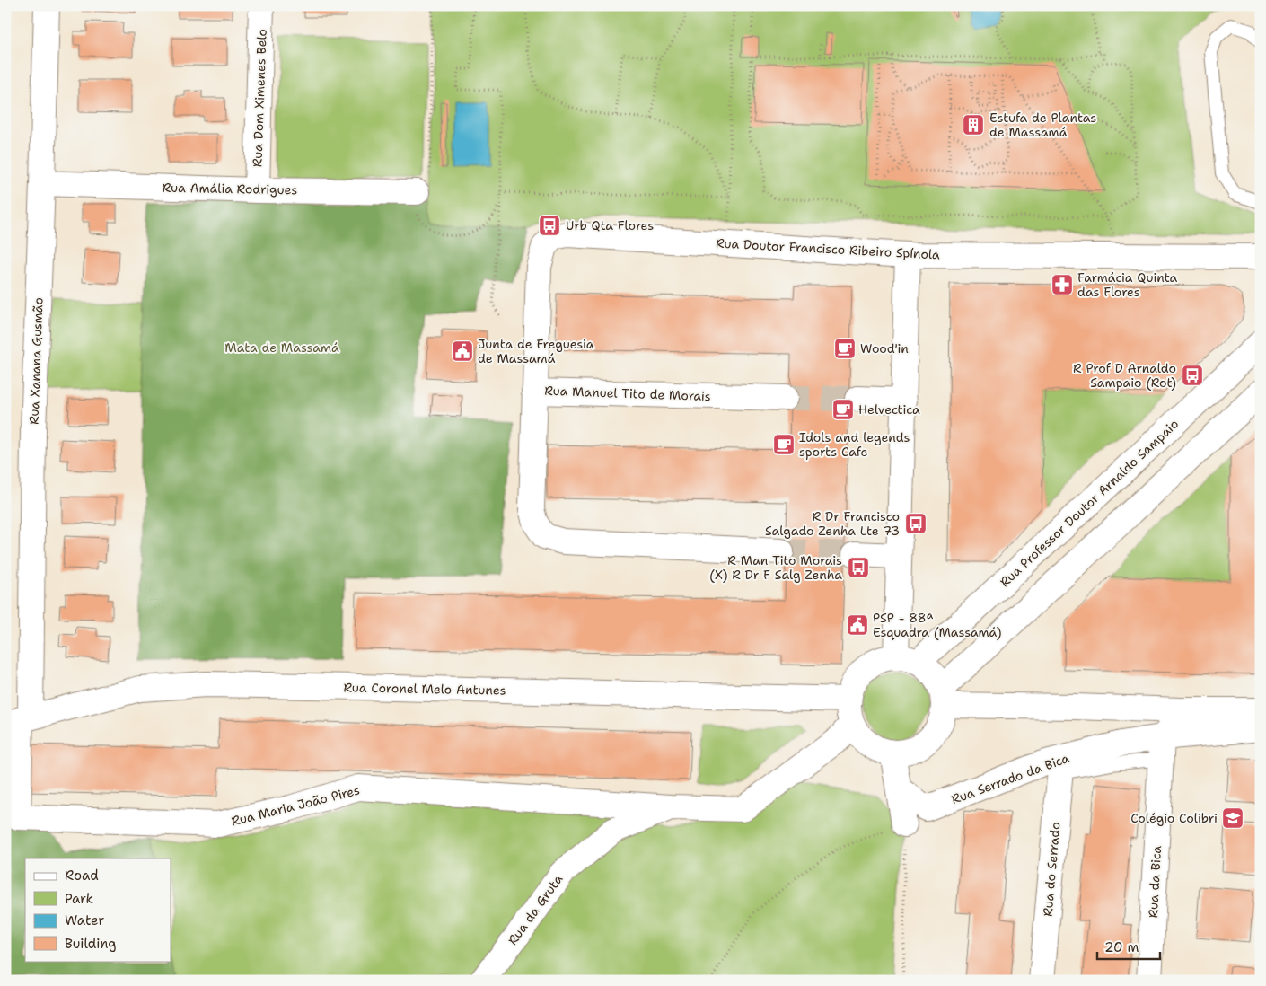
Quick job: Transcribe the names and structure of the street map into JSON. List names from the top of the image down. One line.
{"streets":{"street":["Rua Dom Ximenes Belo","Rua Amália Rodrigues","Rua Doutor Francisco Ribeiro Spínola","Rua Xanana Gusmão","Rua Manuel Tito de Morais","Rua Professor Doutor Arnaldo Sampaio","Rua Coronel Melo Antunes","Rua Serrado da Bica","Rua Maria João Pires","Rua do Serrado","Rua da Bica","Rua da Gruta"]},"crossings":[["Rua Dom Ximenes Belo","Rua Amália Rodrigues"],["Rua Amália Rodrigues","Rua Xanana Gusmão"],["Rua Doutor Francisco Ribeiro Spínola","Rua Manuel Tito de Morais"],["Rua Xanana Gusmão","Rua Coronel Melo Antunes"],["Rua Xanana Gusmão","Rua Maria João Pires"],["Rua Professor Doutor Arnaldo Sampaio","Rua Coronel Melo Antunes"],["Rua Professor Doutor Arnaldo Sampaio","Rua da Gruta"],["Rua Coronel Melo Antunes","Rua Maria João Pires"],["Rua Coronel Melo Antunes","Rua da Gruta"],["Rua Serrado da Bica","Rua do Serrado"],["Rua Serrado da Bica","Rua da Bica"],["Rua Maria João Pires","Rua da Gruta"]],"parks":["Mata de Massamá"],"places":{"building":["Estufa de Plantas de Massamá"],"bus stop":["Urb Qta Flores","R Prof D Arnaldo Sampaio (Rot)","R Dr Francisco Salgado Zenha Lte 73","R Man Tito Morais (X) R Dr F Salg Zenha"],"pharmacy":["Farmácia Quinta das Flores"],"cafe":["Wood'in","Helvectica","Idols and legends sports Cafe"],"public building":["Junta de Freguesia de Massamá","PSP - 88ª Esquadra (Massamá)"],"school or university":["Colégio Colibri"]},"legend":["Road","Park","Water","Building"],"scale_bar":"20 m"}
